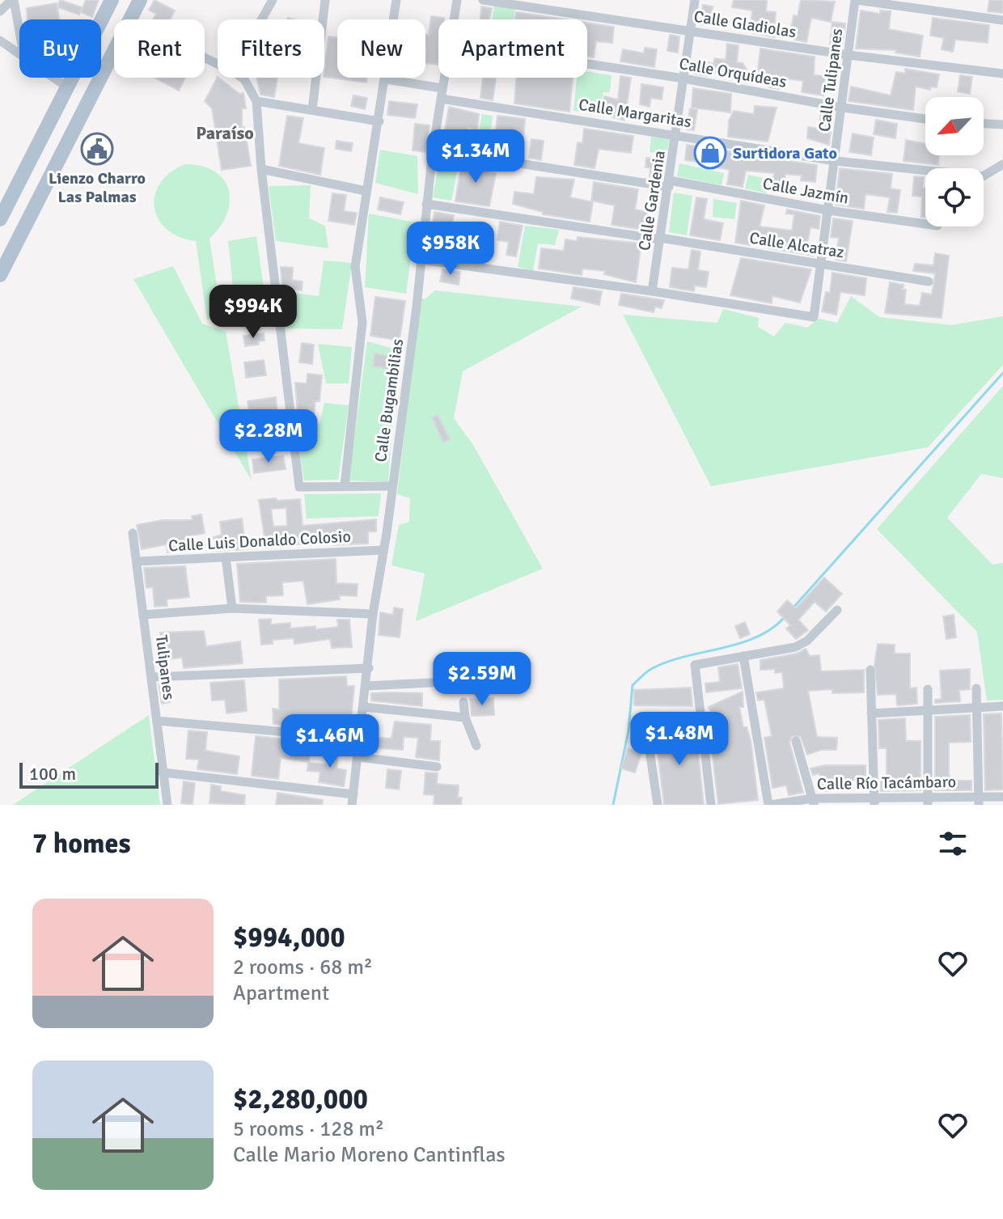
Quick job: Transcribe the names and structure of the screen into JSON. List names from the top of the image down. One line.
{"streets":{"street":["Calle Gladiolas","Calle Orquídeas","Calle Tulipanes","Calle Margaritas","Calle Jazmín","Calle Gardenia","Calle Alcatraz","Calle Bugambilias","Calle Luis Donaldo Colosio","Tulipanes","Calle Río Tacámbaro"]},"crossings":[["Calle Gladiolas","Calle Tulipanes"],["Calle Gladiolas","Calle Gardenia"],["Calle Orquídeas","Calle Tulipanes"],["Calle Orquídeas","Calle Gardenia"],["Calle Tulipanes","Calle Margaritas"],["Calle Tulipanes","Calle Jazmín"],["Calle Tulipanes","Calle Gardenia"],["Calle Tulipanes","Calle Alcatraz"],["Calle Margaritas","Calle Gardenia"],["Calle Margaritas","Calle Bugambilias"],["Calle Jazmín","Calle Gardenia"],["Calle Jazmín","Calle Bugambilias"],["Calle Gardenia","Calle Alcatraz"],["Calle Alcatraz","Calle Bugambilias"],["Calle Bugambilias","Calle Luis Donaldo Colosio"],["Calle Luis Donaldo Colosio","Tulipanes"]],"districts":["Paraíso"],"places":{"public building":["Lienzo Charro Las Palmas"],"shop":["Surtidora Gato"]},"scale_bar":"100 m","north":"bottom left","page":{"chip":["Buy","Rent","Filters","New","Apartment"],"price":["$1.34M","$958K","$994K","$2.28M","$2.59M","$1.48M","$1.46M"],"scale":"100 m","heading":"7 homes","list":[{"name":"$994,000","note":"2 rooms · 68 m² · Apartment"},{"name":"$2,280,000","note":"5 rooms · 128 m² · Calle Mario Moreno Cantinflas"}]}}
